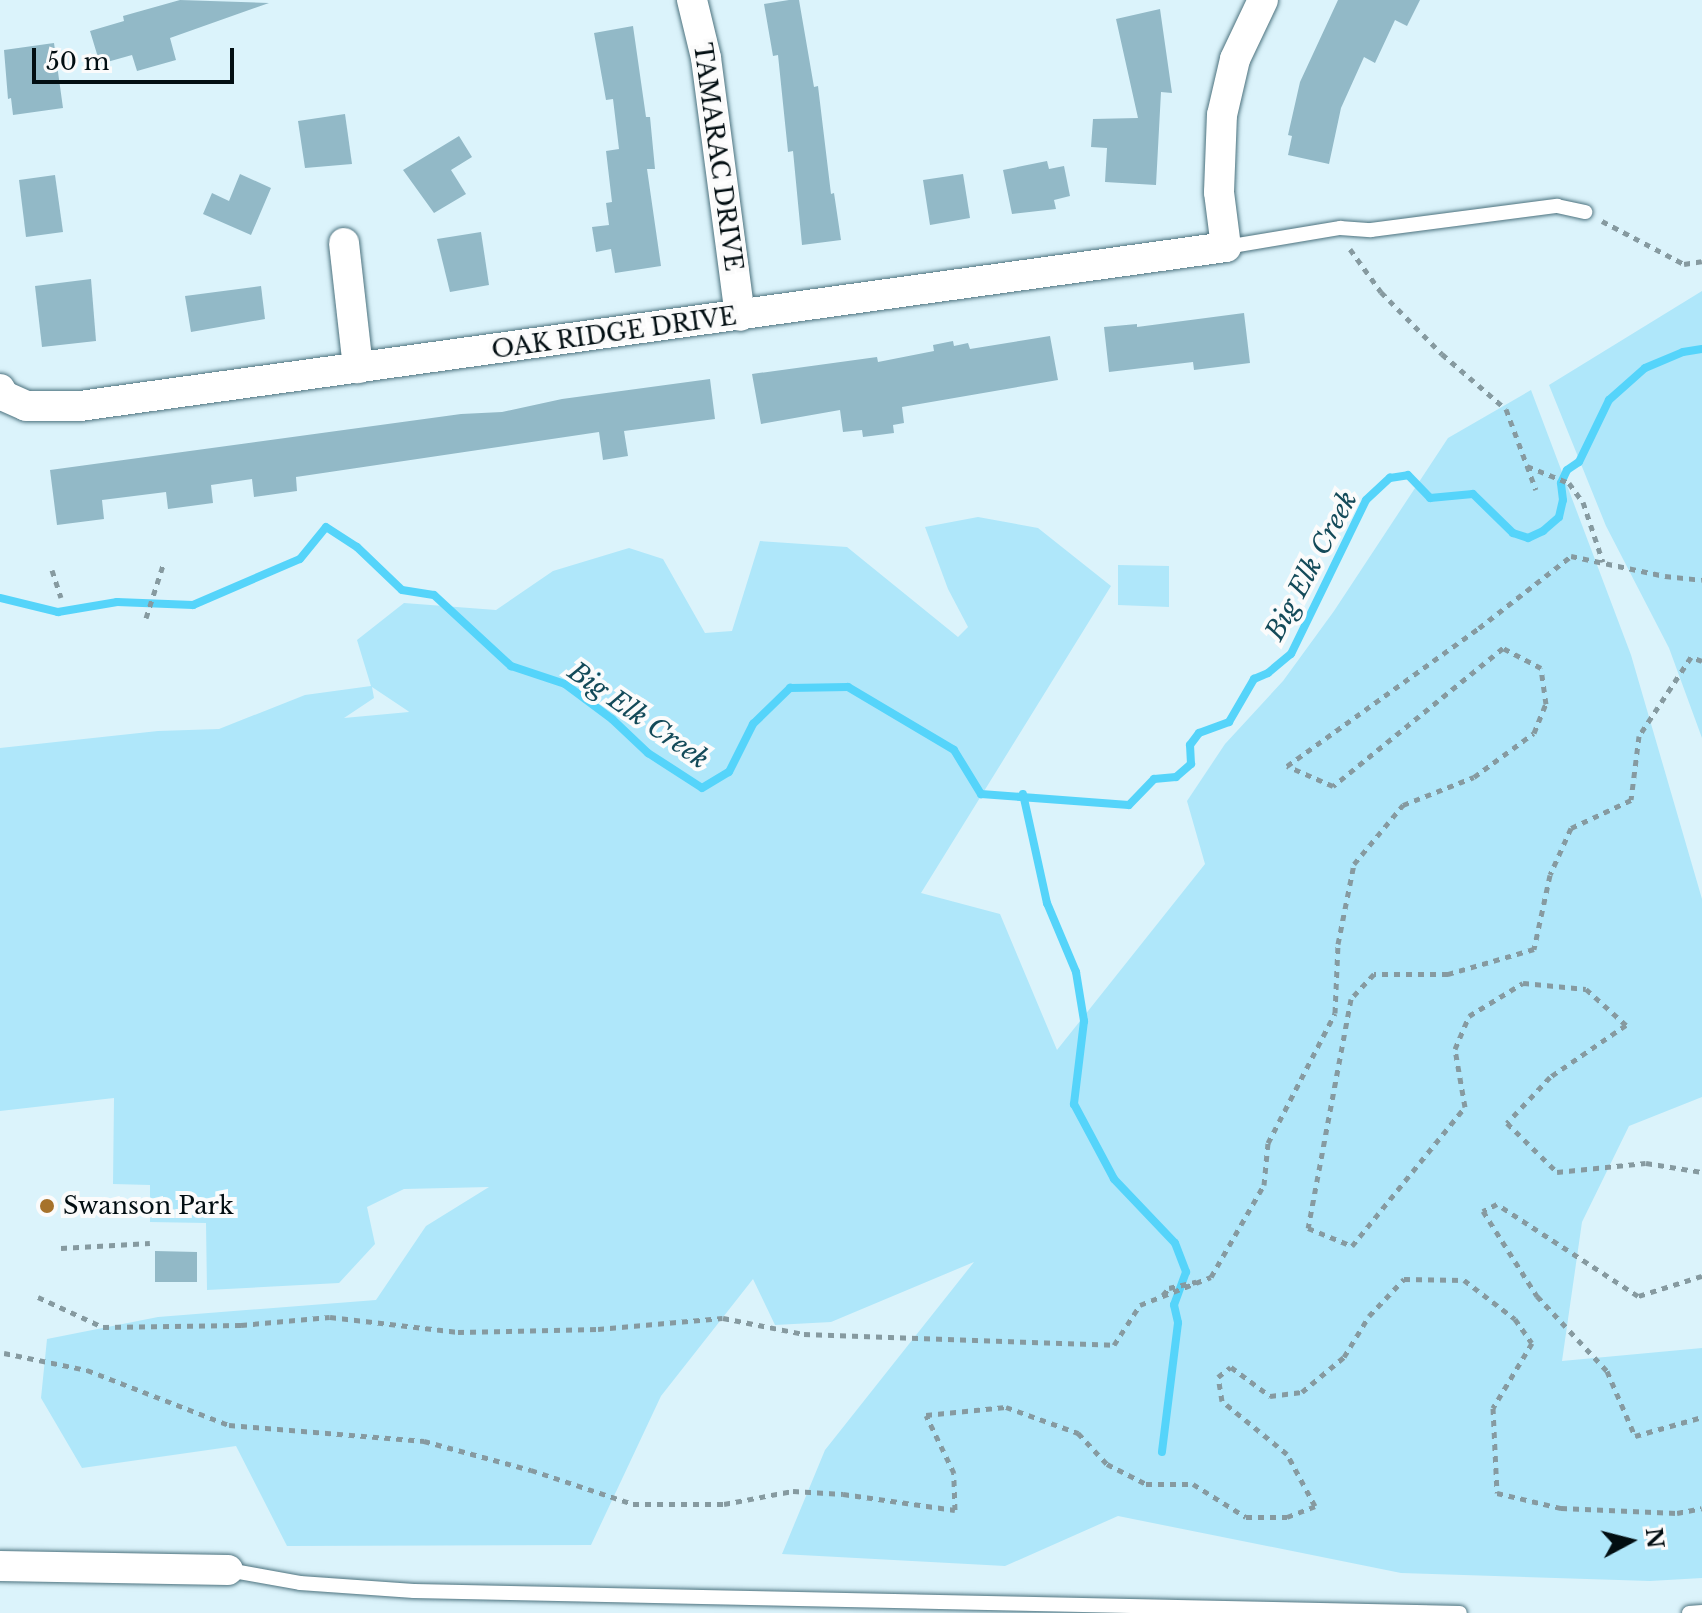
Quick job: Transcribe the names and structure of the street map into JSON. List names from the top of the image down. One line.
{"streets":{"street":["TAMARAC DRIVE","OAK RIDGE DRIVE"]},"crossings":[["TAMARAC DRIVE","OAK RIDGE DRIVE"]],"water":["Big Elk Creek"],"places":["Swanson Park"],"scale_bar":"50 m","north":"right"}
